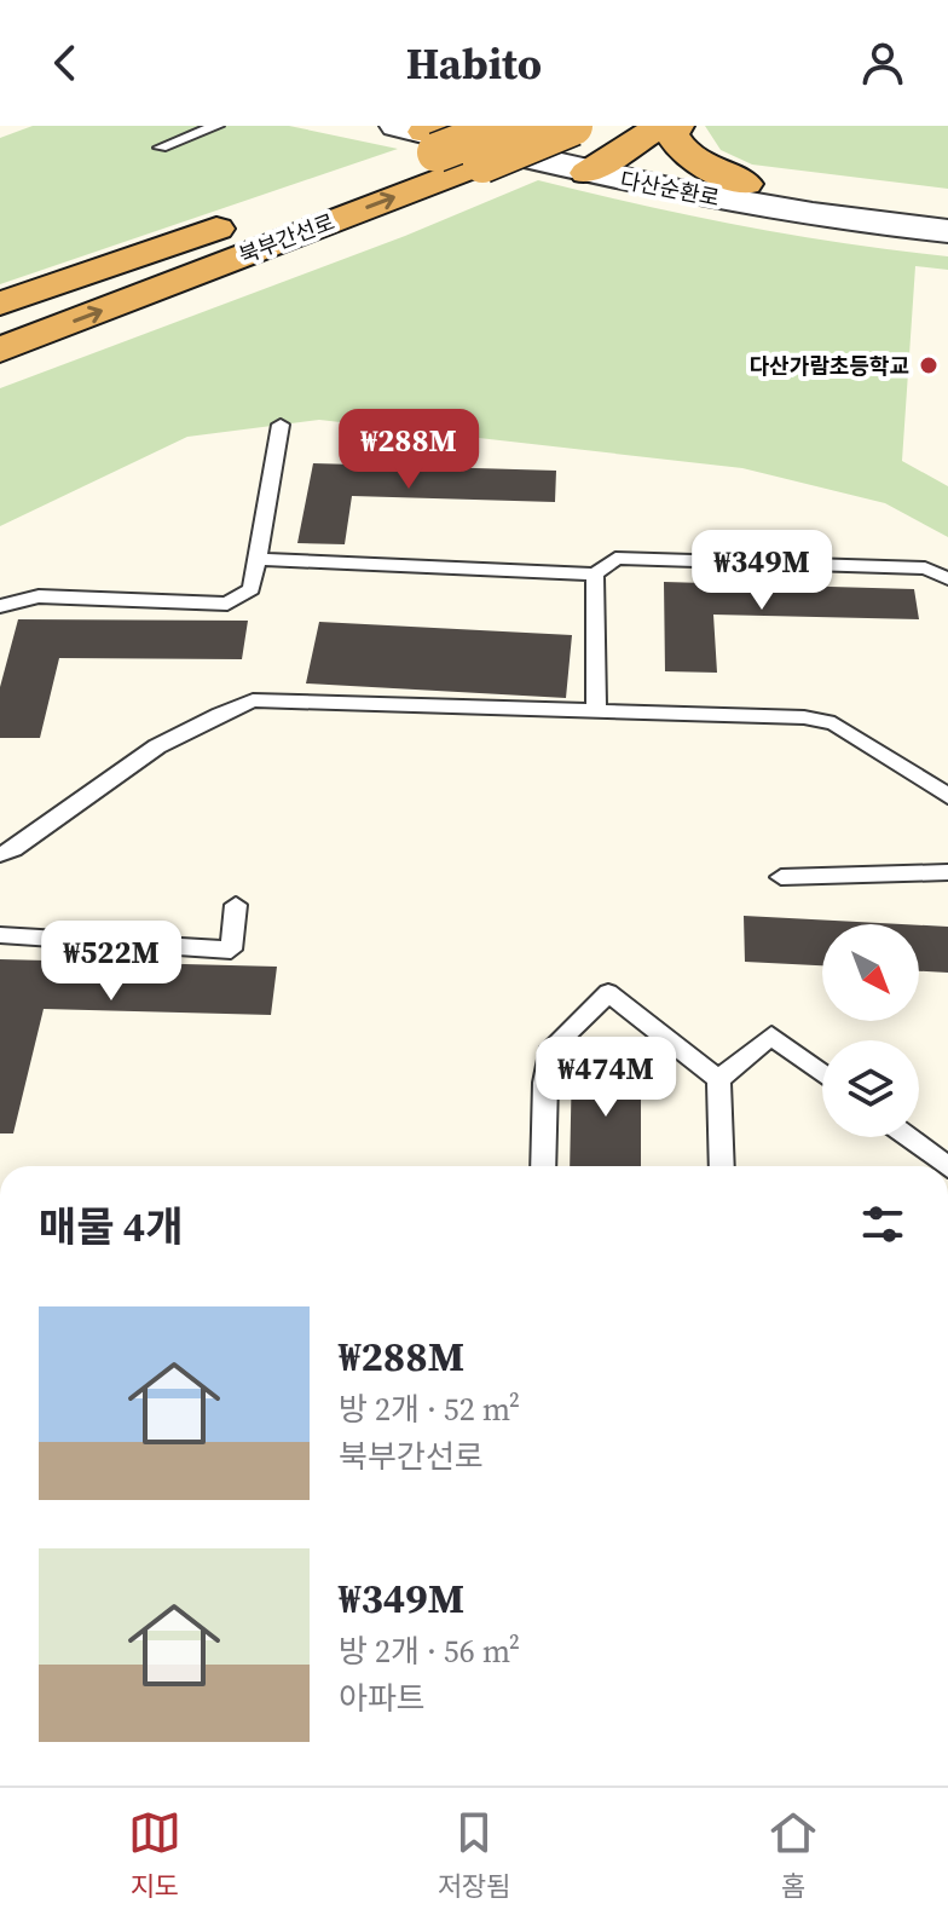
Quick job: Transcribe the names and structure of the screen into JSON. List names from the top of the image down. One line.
{"streets":{"highway":["북부간선로"],"street":["다산순환로"]},"crossings":[["다산순환로","북부간선로"]],"places":["다산가람초등학교"],"north":"bottom right","page":{"header":"Habito","price":["₩288M","₩349M","₩522M","₩474M"],"heading":"매물 4개","list":[{"name":"₩288M","note":"방 2개 · 52 m² · 북부간선로"},{"name":"₩349M","note":"방 2개 · 56 m² · 아파트"}],"tabs":["지도","저장됨","홈"]}}
